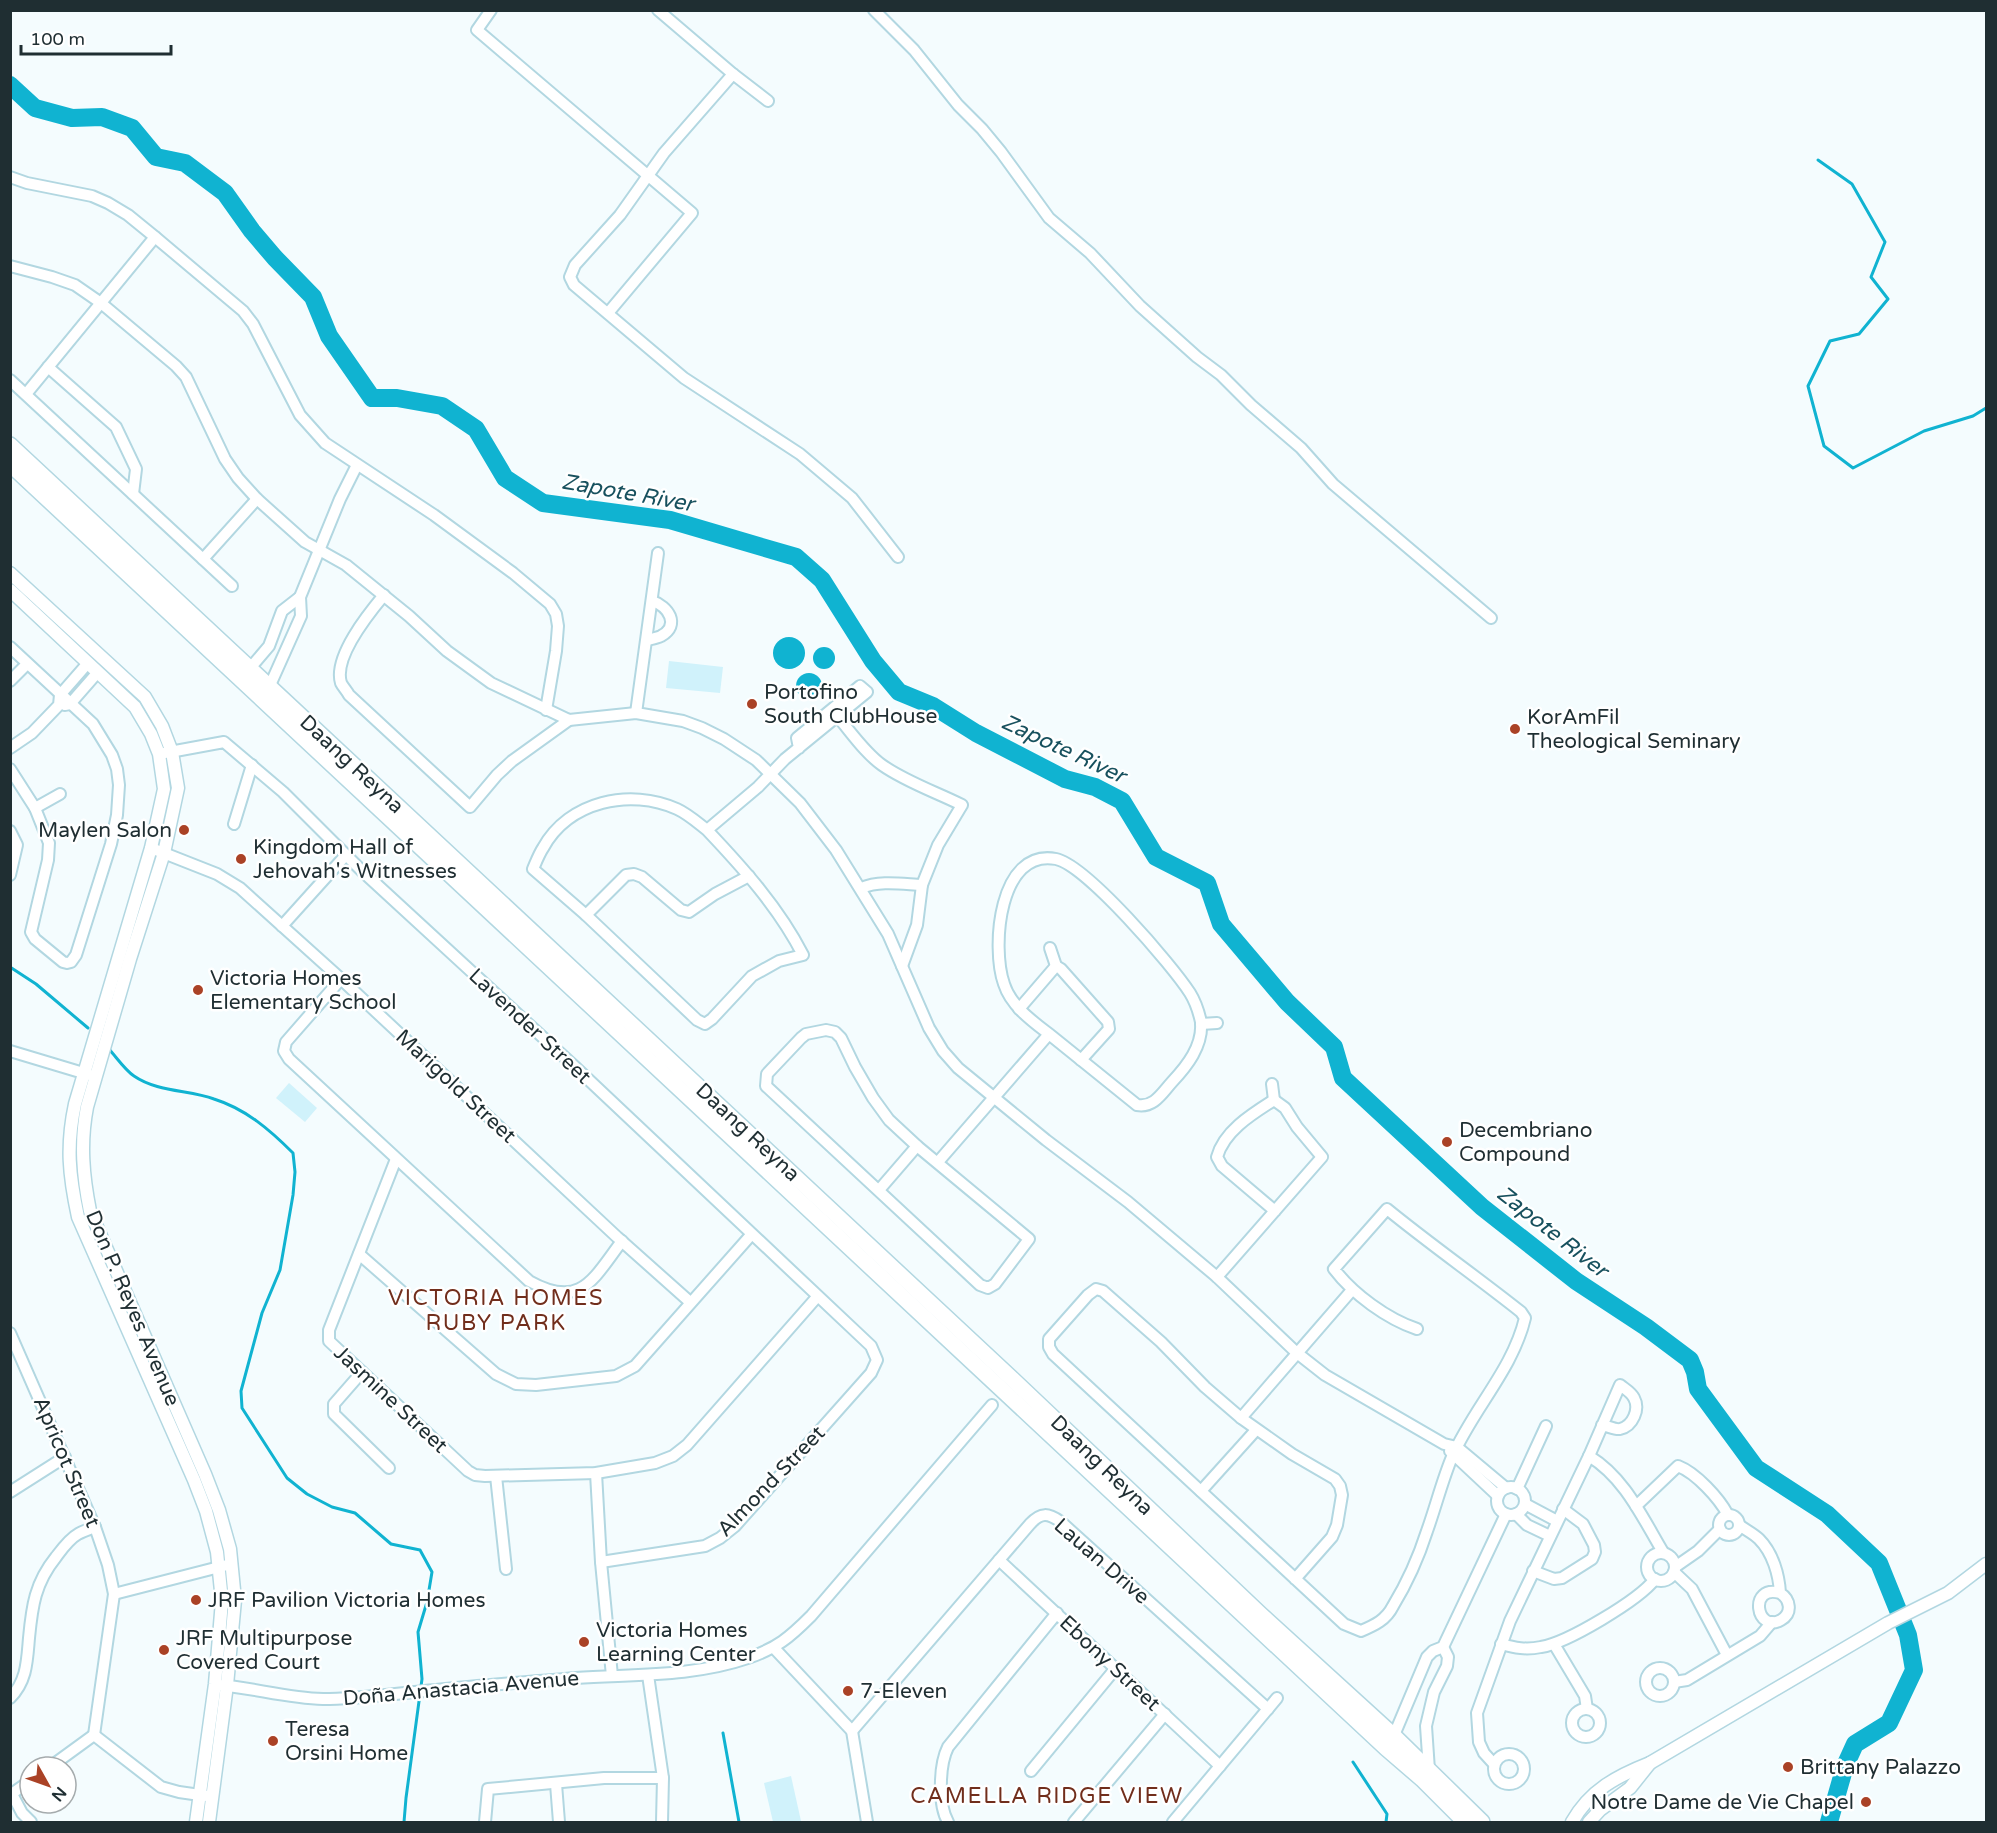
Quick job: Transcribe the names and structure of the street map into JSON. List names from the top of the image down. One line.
{"streets":{"main road":["Daang Reyna"],"street":["Lavender Street","Marigold Street","Don P. Reyes Avenue","Jasmine Street","Apricot Street","Almond Street","Lauan Drive","Ebony Street","Doña Anastacia Avenue"]},"crossings":[["Lavender Street","Don P. Reyes Avenue"],["Lavender Street","Jasmine Street"],["Lavender Street","Almond Street"],["Marigold Street","Don P. Reyes Avenue"],["Don P. Reyes Avenue","Doña Anastacia Avenue"],["Lauan Drive","Ebony Street"]],"districts":["VICTORIA HOMES RUBY PARK","CAMELLA RIDGE VIEW"],"water":["Zapote River"],"places":["Portofino South ClubHouse","KorAmFil Theological Seminary","Maylen Salon","Kingdom Hall of Jehovah's Witnesses","Victoria Homes Elementary School","Decembriano Compound","JRF Pavilion Victoria Homes","Victoria Homes Learning Center","JRF Multipurpose Covered Court","7-Eleven","Teresa Orsini Home","Brittany Palazzo","Notre Dame de Vie Chapel"],"scale_bar":"100 m","north":"bottom right"}
